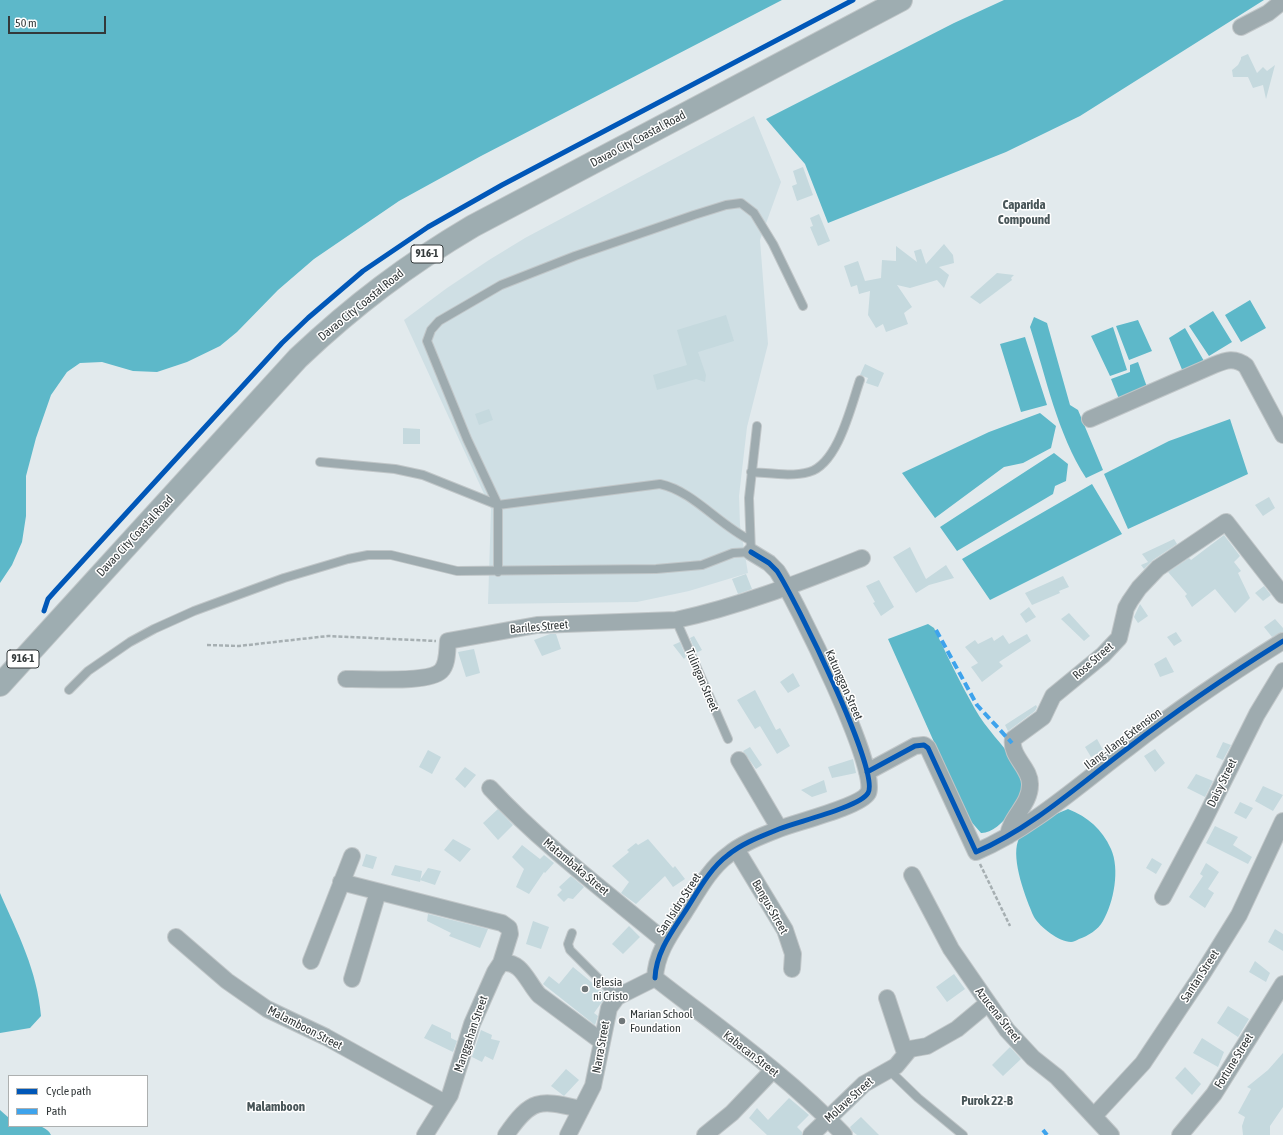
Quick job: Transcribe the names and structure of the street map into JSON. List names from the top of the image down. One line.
{"streets":{"main road":["Davao City Coastal Road","916-1"],"street":["Bariles Street","Rose Street","Katunggan Street","Ilang-Ilang Extension","Daisy Street","Matambaka Street","San Isidro Street","Bangus Street","Santan Street","Azucena Street","Malamboon Street","Manggahan Street","Narra Street","Kabacan Street","Fortune Street","Molave Street"],"lane":["Tulingan Street"]},"crossings":[["Bariles Street","Tulingan Street"],["Bariles Street","Katunggan Street"],["Rose Street","Ilang-Ilang Extension"],["Katunggan Street","San Isidro Street"],["Matambaka Street","San Isidro Street"],["San Isidro Street","Bangus Street"],["San Isidro Street","Kabacan Street"],["Santan Street","Azucena Street"],["Azucena Street","Molave Street"],["Malamboon Street","Manggahan Street"],["Kabacan Street","Molave Street"]],"districts":["Caparida Compound","Purok 22-B","Malamboon"],"places":["Iglesia ni Cristo","Marian School Foundation"],"legend":["Cycle path","Path"],"scale_bar":"50 m"}
